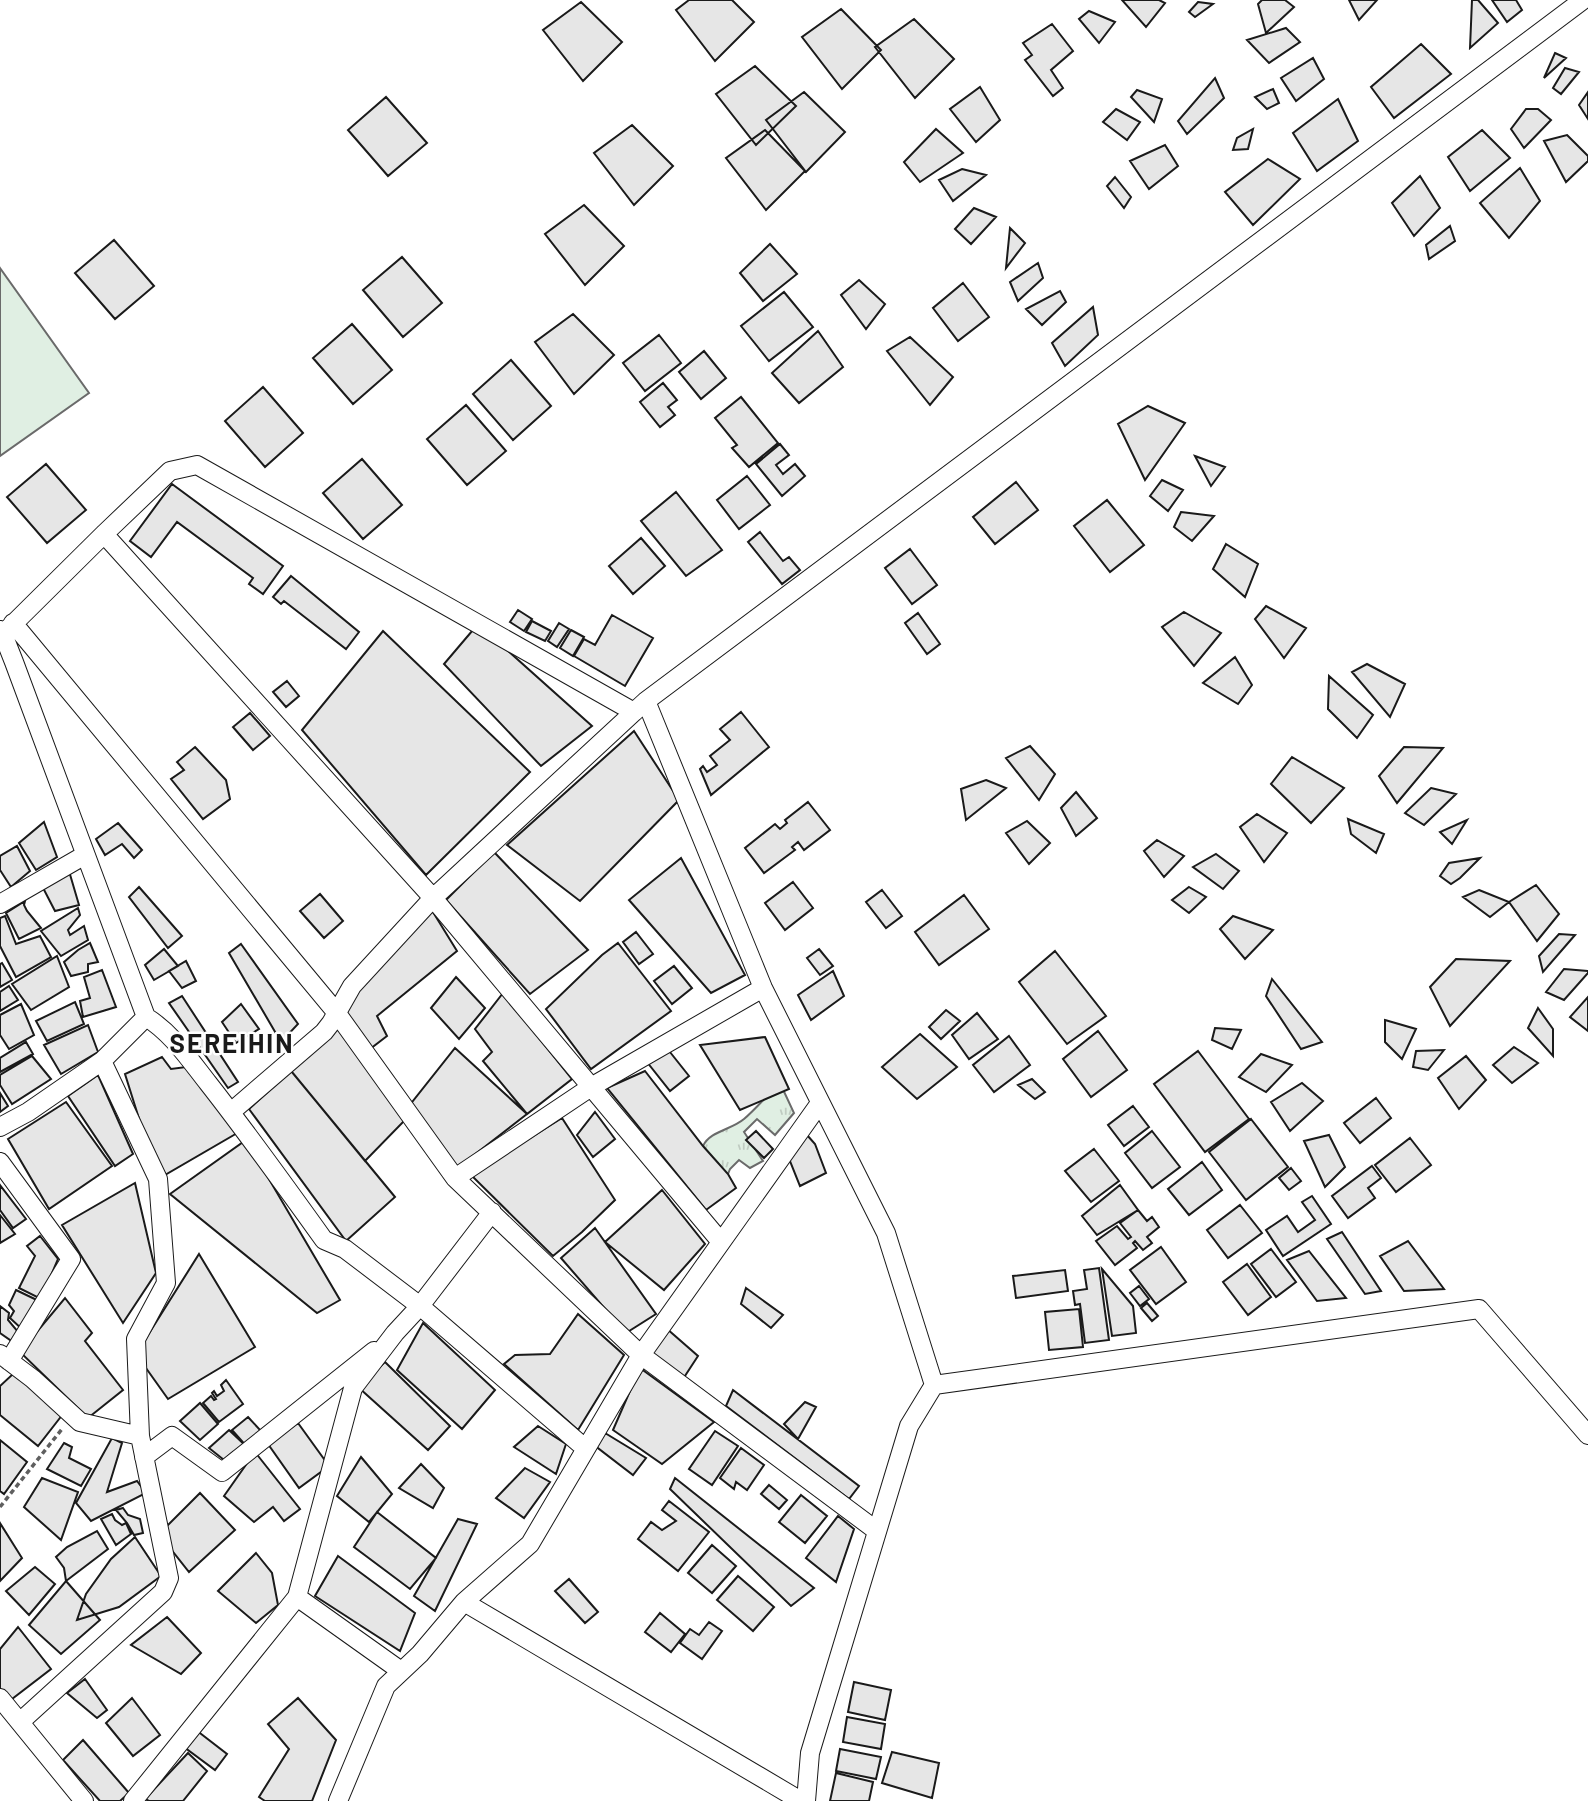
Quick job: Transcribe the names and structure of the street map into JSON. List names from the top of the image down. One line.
{"districts":["SEREIHIN"]}
